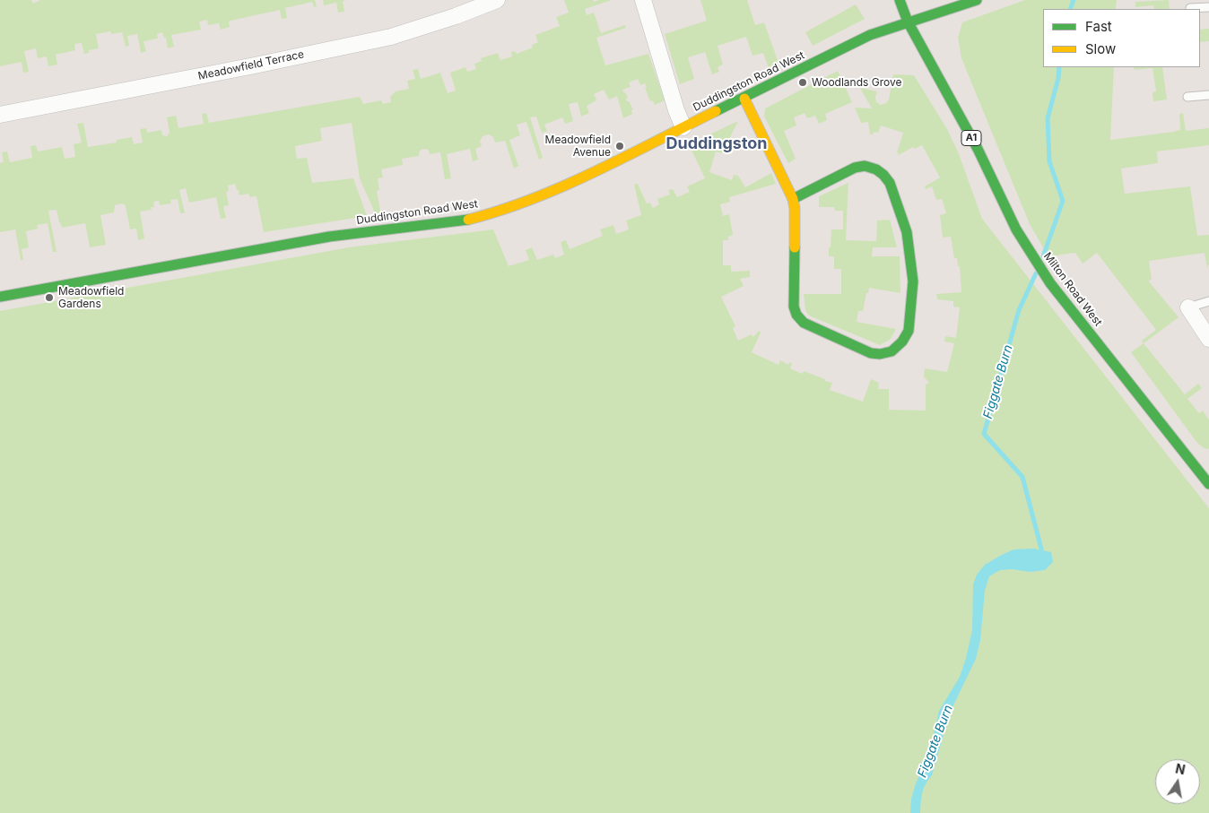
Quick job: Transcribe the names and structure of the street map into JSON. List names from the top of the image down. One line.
{"streets":{"street":["Meadowfield Terrace","Duddingston Road West","A1","Milton Road West"]},"crossings":[["Duddingston Road West","A1"],["Duddingston Road West","Milton Road West"],["A1","Milton Road West"]],"districts":["Duddingston"],"water":["Figgate Burn"],"places":["Woodlands Grove","Meadowfield Avenue","Meadowfield Gardens"],"legend":["Fast","Slow"],"north":"top"}
